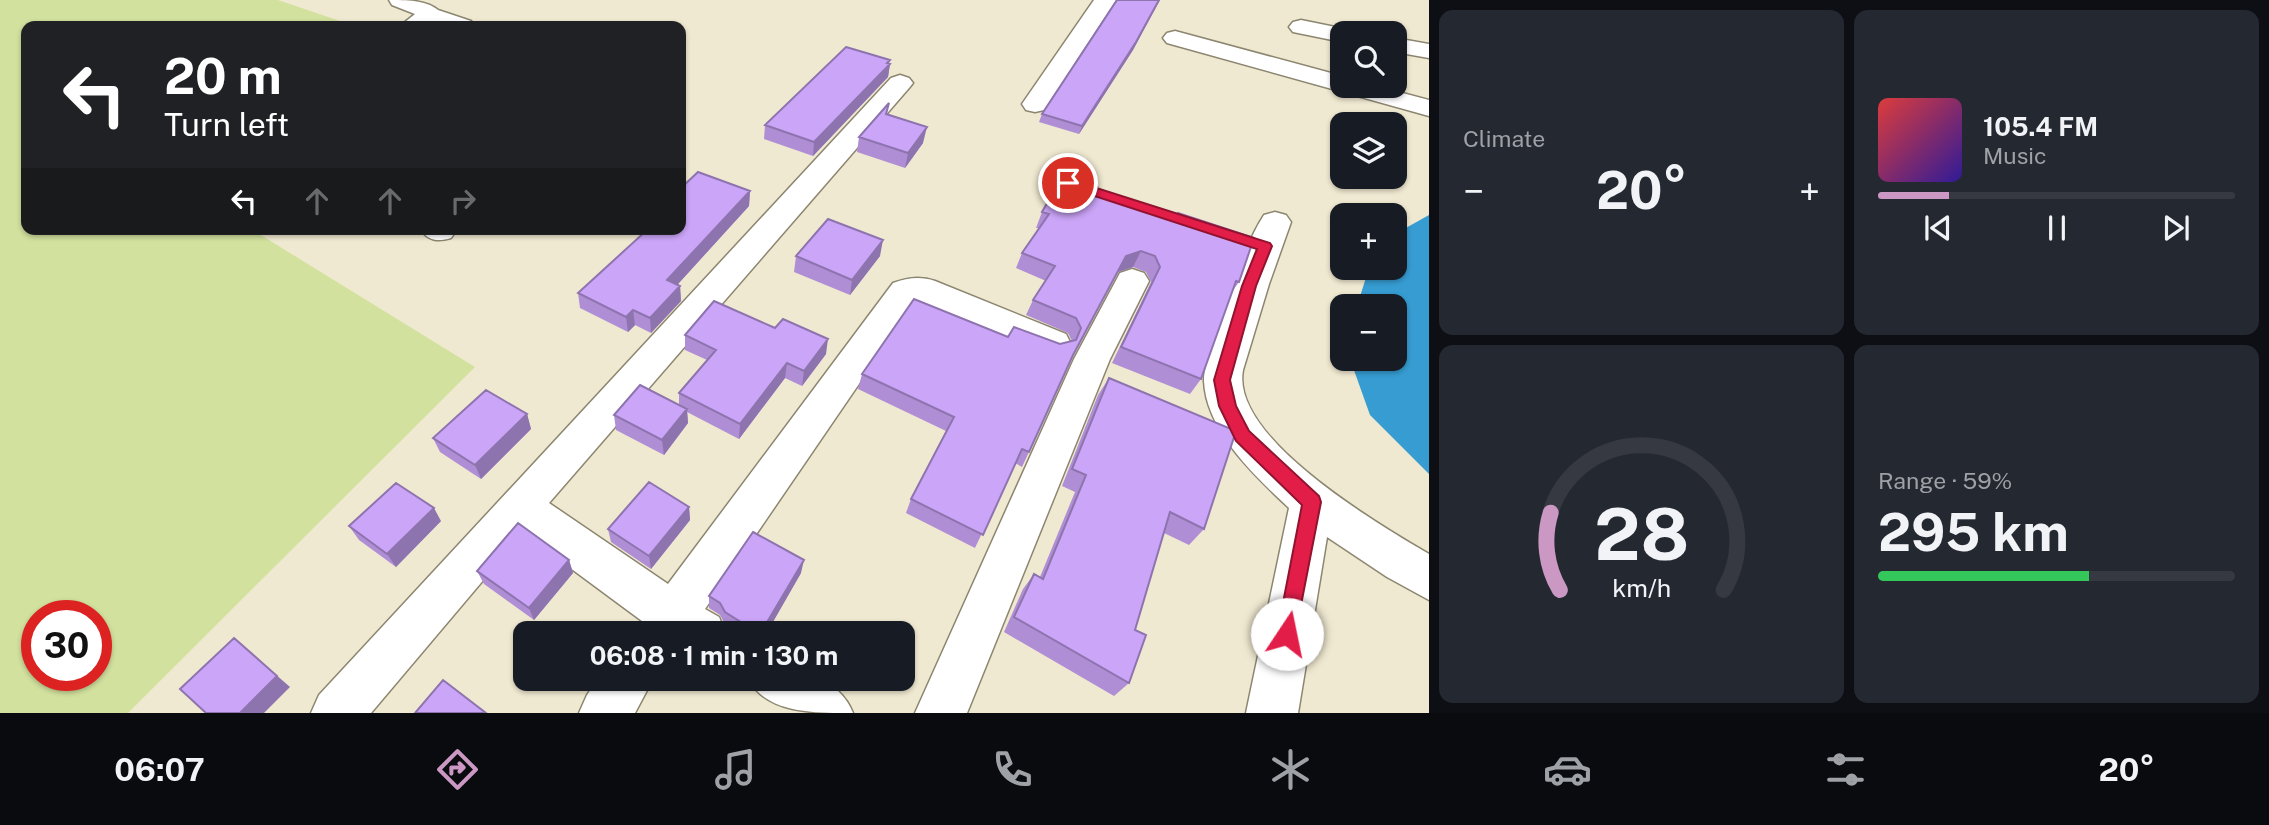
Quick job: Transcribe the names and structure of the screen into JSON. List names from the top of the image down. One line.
{"page":{"tile":["Climate",["Range · 59%","295 km"]],"map_buttons":["+","−"],"turn":["20 m","Turn left"],"song":["105.4 FM","Music"],"heat":["−","20°","+"],"limit":"30","trip":"06:08 · 1 min · 130 m","tabs":["06:07","20°"],"gauge":["28","km/h"]}}
